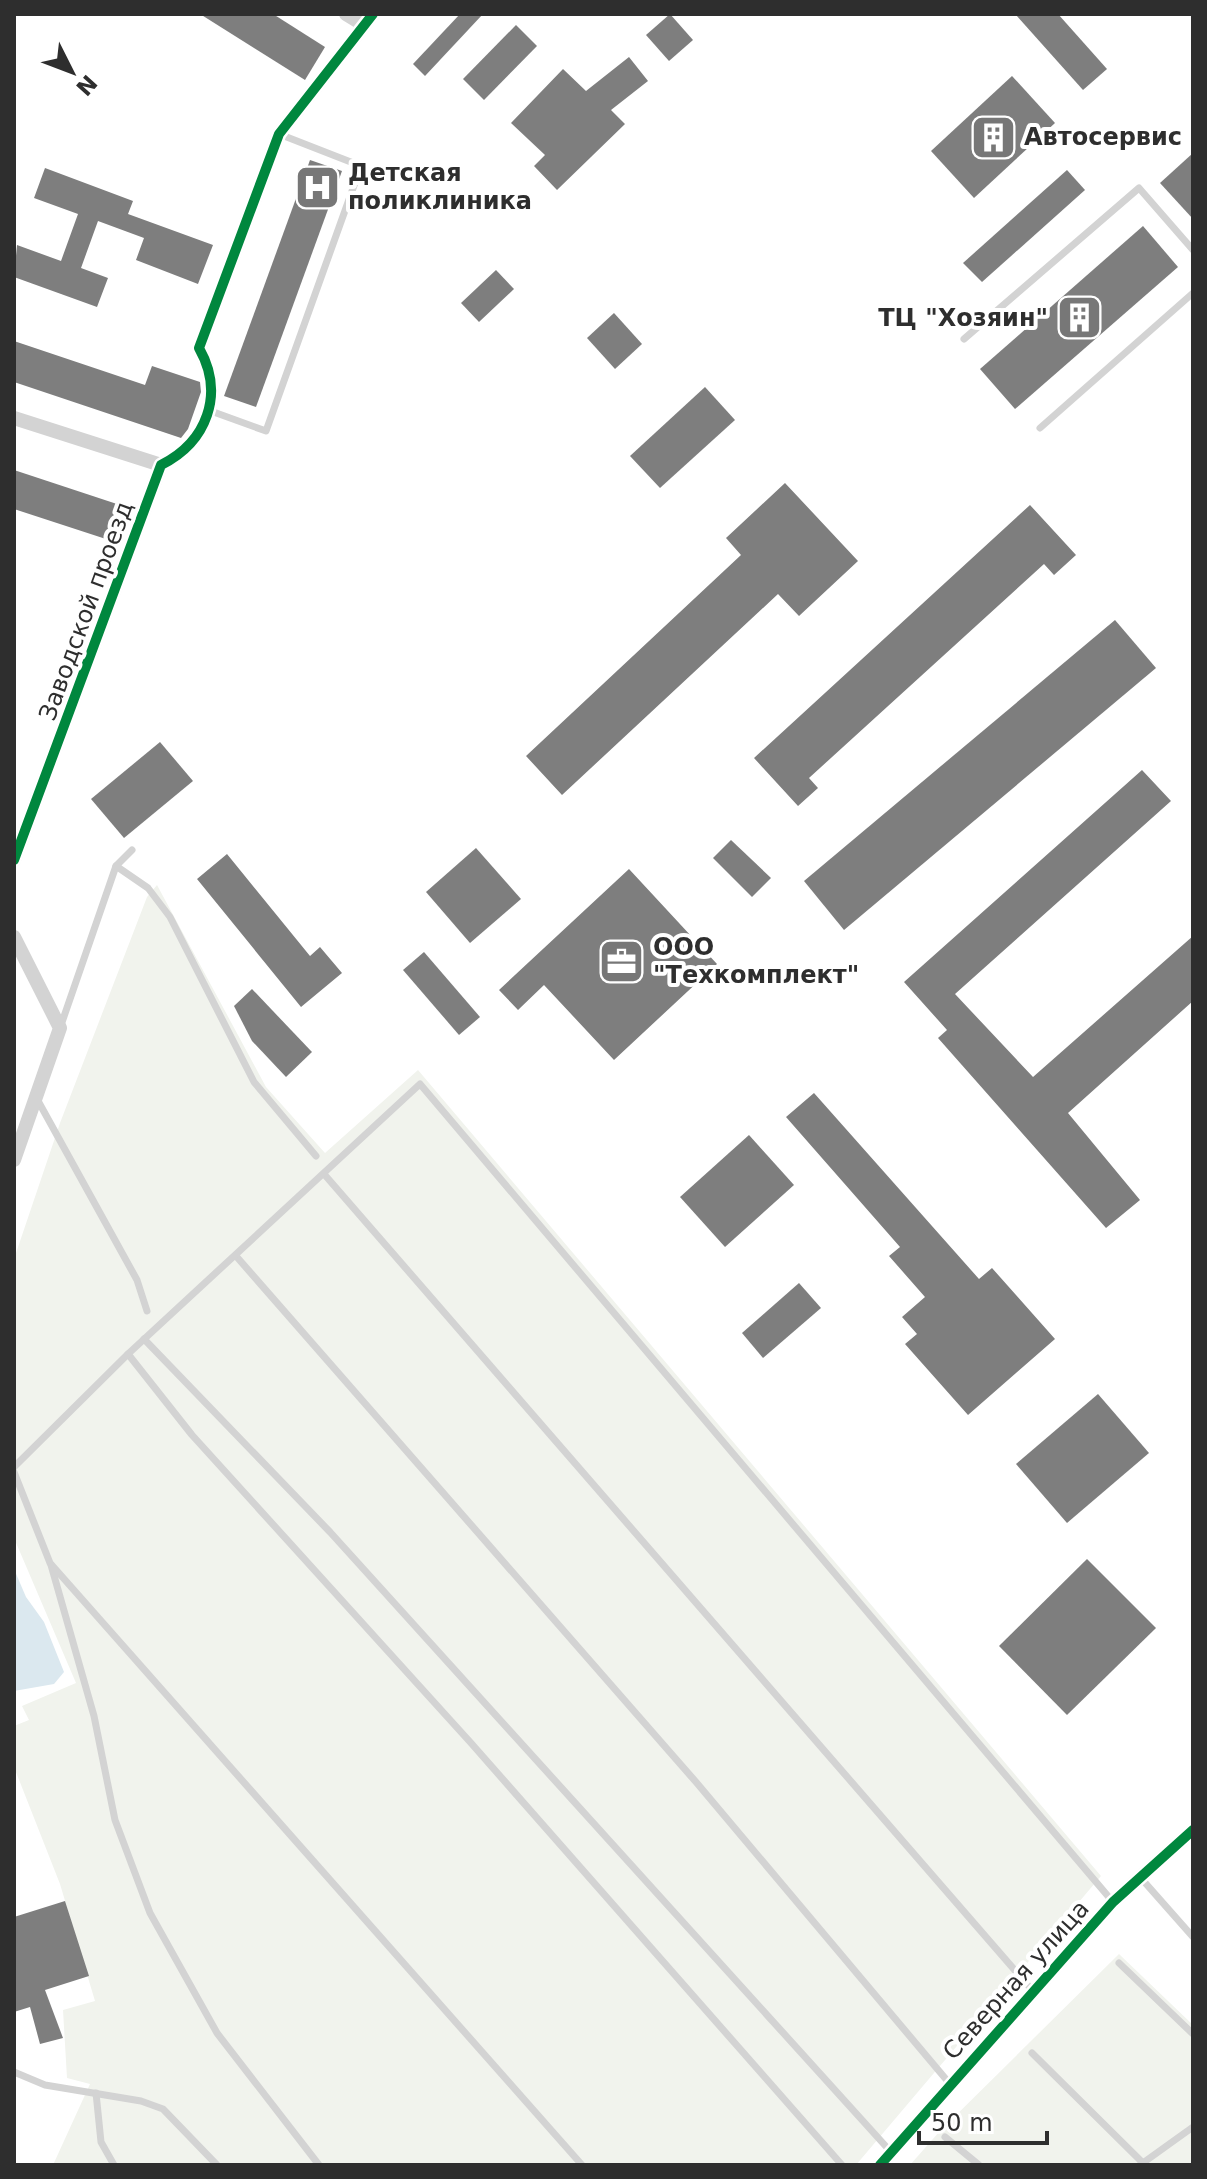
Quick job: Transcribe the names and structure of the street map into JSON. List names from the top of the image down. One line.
{"streets":{"street":["Заводской проезд","Северная улица"]},"places":{"building":["Автосервис","ТЦ \"Хозяин\""],"hospital":["Детская поликлиника"],"office":["ООО \"Техкомплект\""]},"scale_bar":"50 m","north":"bottom right"}
